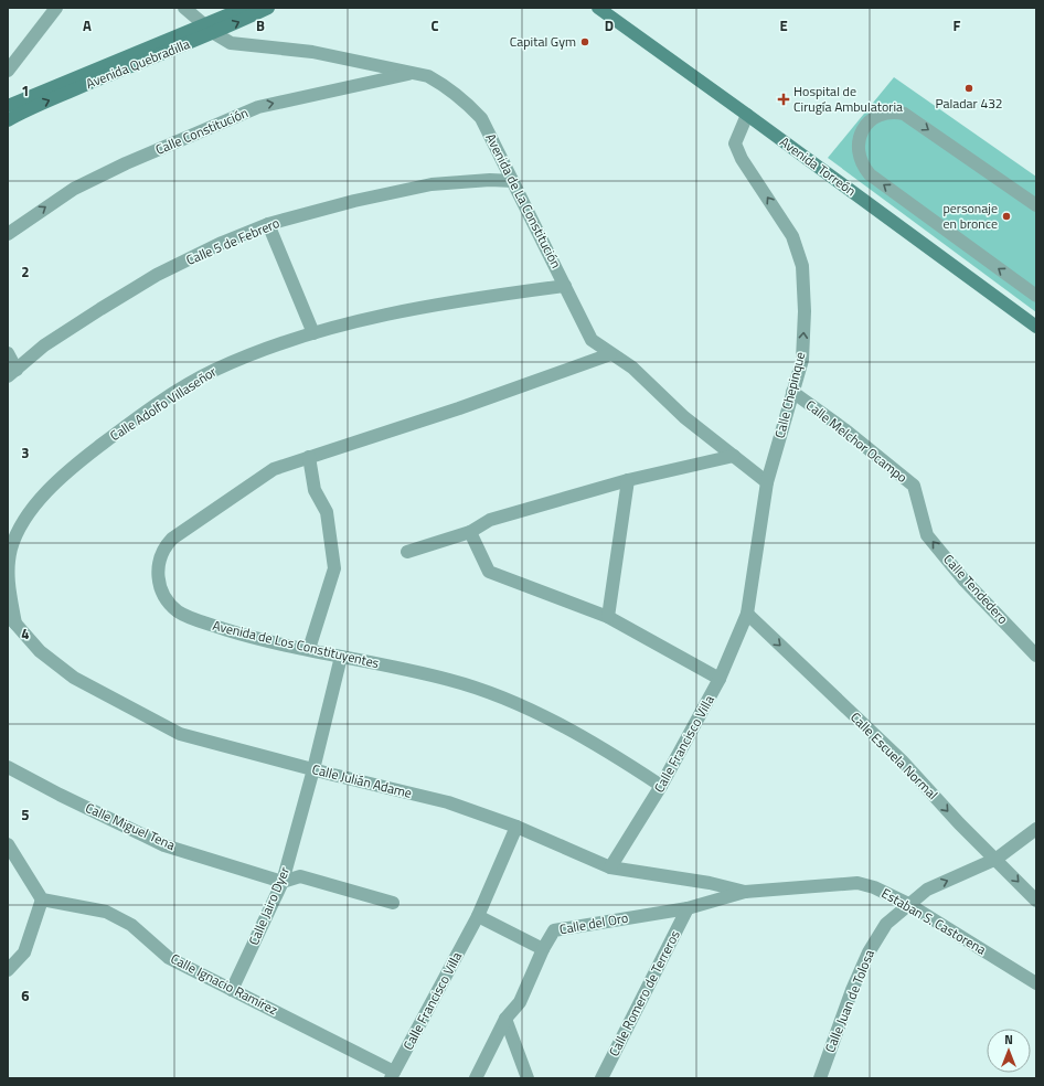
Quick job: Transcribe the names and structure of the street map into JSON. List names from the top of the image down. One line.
{"streets":{"street":["Avenida Quebradilla","Calle Constitución","Avenida Torreón","Avenida de La Constitución","Calle 5 de Febrero","Calle Chepinque","Calle Adolfo Villaseñor","Calle Melchor Ocampo","Calle Tendedero","Avenida de Los Constituyentes","Calle Francisco Villa","Calle Escuela Normal","Calle Julián Adame","Calle Miguel Tena","Calle Jairo Dyer","Estaban S. Castorena","Calle del Oro","Calle Ignacio Ramírez","Calle Romero de Terreros","Calle Juan de Tolosa"]},"crossings":[["Avenida Quebradilla","Avenida de La Constitución"],["Calle Constitución","Avenida de La Constitución"],["Avenida Torreón","Calle Chepinque"],["Avenida de La Constitución","Calle 5 de Febrero"],["Avenida de La Constitución","Calle Chepinque"],["Avenida de La Constitución","Calle Adolfo Villaseñor"],["Avenida de La Constitución","Avenida de Los Constituyentes"],["Calle Chepinque","Calle Melchor Ocampo"],["Calle Chepinque","Calle Francisco Villa"],["Calle Chepinque","Calle Escuela Normal"],["Calle Adolfo Villaseñor","Calle Julián Adame"],["Calle Melchor Ocampo","Calle Tendedero"],["Avenida de Los Constituyentes","Calle Francisco Villa"],["Avenida de Los Constituyentes","Calle Jairo Dyer"],["Calle Francisco Villa","Calle Escuela Normal"],["Calle Francisco Villa","Calle Julián Adame"],["Calle Francisco Villa","Calle Ignacio Ramírez"],["Calle Escuela Normal","Calle Juan de Tolosa"],["Calle Julián Adame","Calle Jairo Dyer"],["Calle Julián Adame","Estaban S. Castorena"],["Calle Julián Adame","Calle del Oro"],["Calle Miguel Tena","Calle Jairo Dyer"],["Calle Jairo Dyer","Calle Ignacio Ramírez"],["Estaban S. Castorena","Calle del Oro"],["Estaban S. Castorena","Calle Juan de Tolosa"],["Calle del Oro","Calle Romero de Terreros"]],"one_way":["Calle Constitución","Calle Chepinque","Calle Tendedero","Calle Escuela Normal"],"places":{"other":["Capital Gym","Paladar 432","personaje en bronce"],"health":["Hospital de Cirugía Ambulatoria"]},"north":"top","grid":{"columns":["A","B","C","D","E","F"],"rows":["1","2","3","4","5","6"]}}
